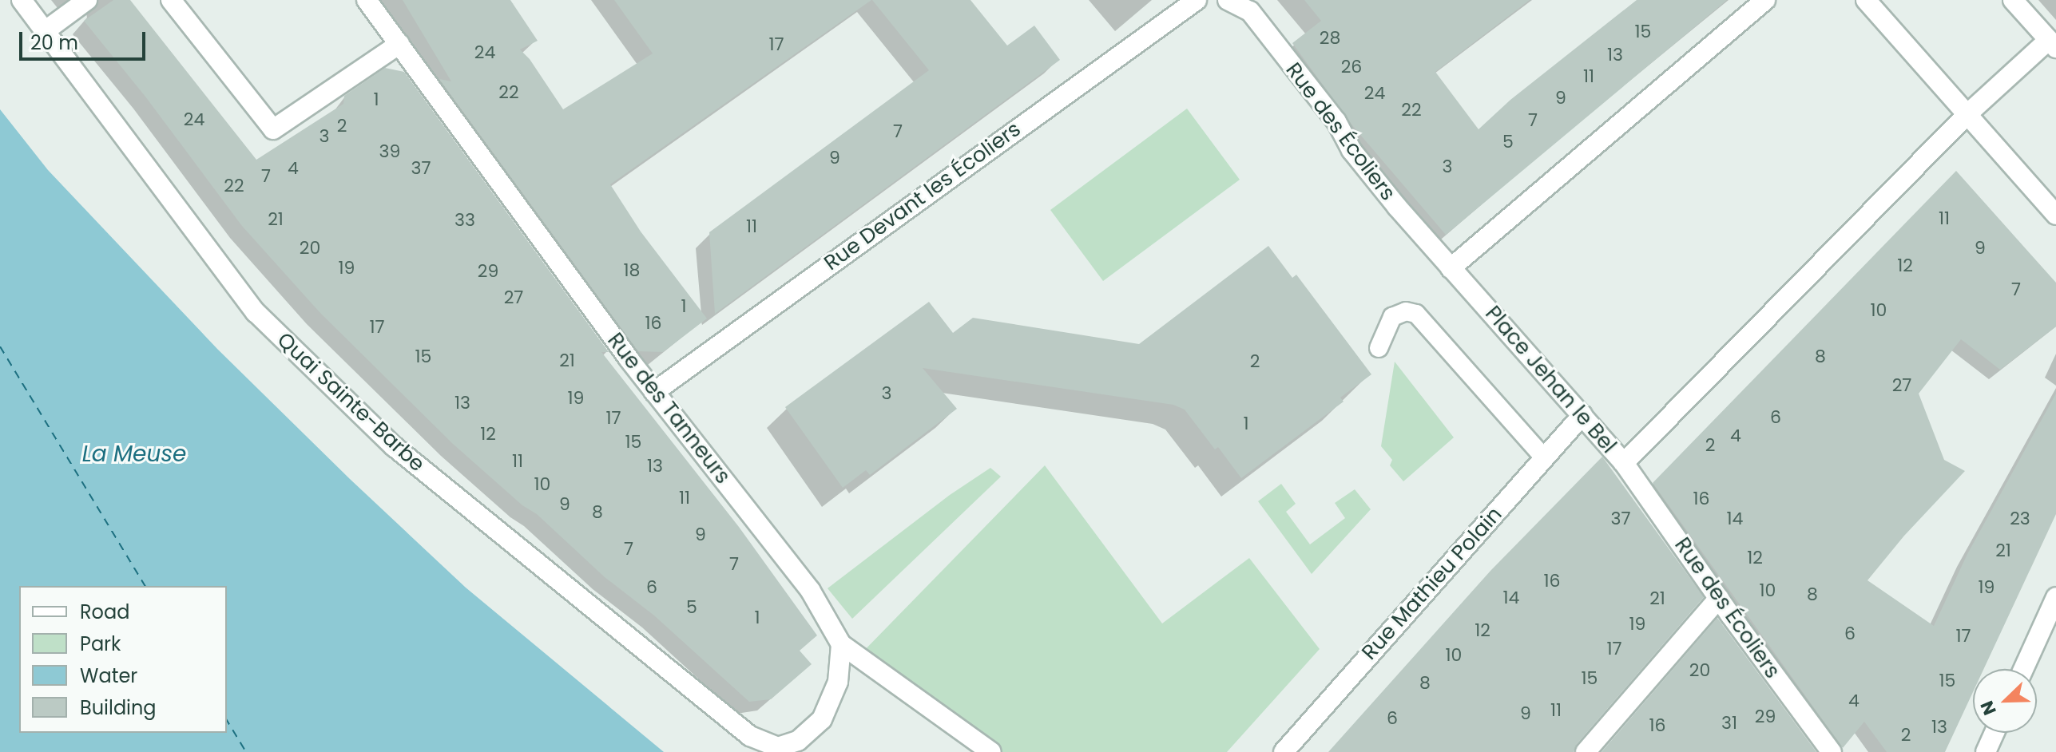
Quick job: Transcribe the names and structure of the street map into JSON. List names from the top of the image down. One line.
{"streets":{"street":["Rue des Écoliers","Rue Devant les Écoliers","Place Jehan le Bel","Quai Sainte-Barbe","Rue des Tanneurs","Rue Mathieu Polain"]},"crossings":[["Rue des Écoliers","Place Jehan le Bel"],["Rue Devant les Écoliers","Rue des Tanneurs"],["Place Jehan le Bel","Rue Mathieu Polain"],["Quai Sainte-Barbe","Rue des Tanneurs"]],"water":["La Meuse"],"house_numbers":["15","28","17","24","13","26","11","22","24","9","1","22","24","7","2","7","3","5","39","9","3","4","37","7","22","11","21","33","11","20","9","12","19","18","29","7","27","1","10","16","17","15","8","21","2","27","3","19","13","6","17","1","12","4","15","2","11","13","10","11","16","9","8","37","14","23","9","7","21","12","7","16","6","19","10","8","14","21","5","1","19","12","6","17","17","10","20","15","15","8","4","11","9","29","6","31","16","13","2"],"legend":["Road","Park","Water","Building"],"scale_bar":"20 m","north":"bottom left"}
